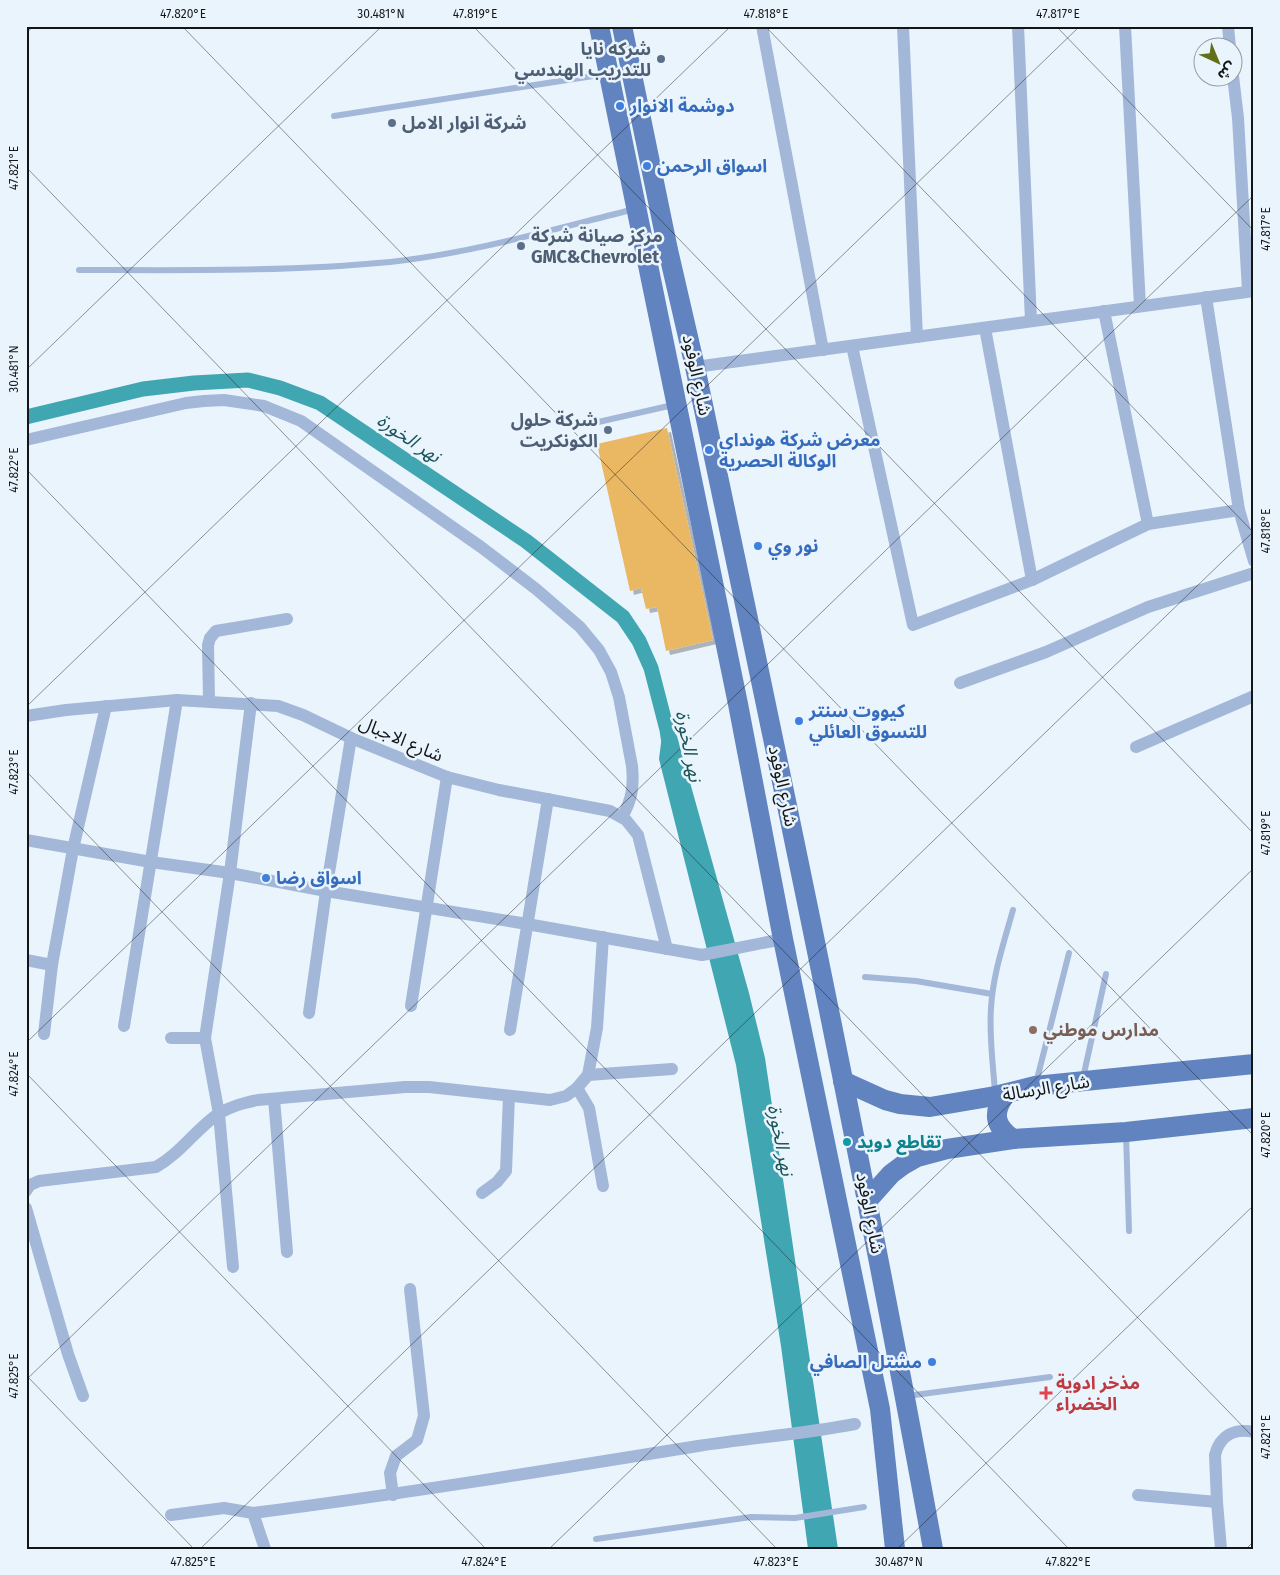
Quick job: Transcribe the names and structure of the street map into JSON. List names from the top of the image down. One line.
{"streets":{"main road":["شارع الوفود","شارع الرسالة"],"street":["شارع الاجبال"]},"crossings":[["شارع الوفود","شارع الرسالة"]],"water":["نهر الخورة"],"places":{"other":["شركه نايا للتدريب الهندسي","دوشمة الانوار","شركة انوار الامل","اسواق الرحمن","مركز صيانة شركة GMC&Chevrolet","شركة حلول الكونكريت","معرض شركة هونداي الوكالة الحصرية","نور وي","كيووت سنتر للتسوق العائلي","اسواق رضا","مدارس موطني","تقاطع دويد","مشتل الصافي"],"health":["مذخر ادوية الخضراء"]},"north":"bottom right","coordinates":["47.820°E","30.481°N","47.819°E","47.818°E","47.817°E","47.821°E","47.822°E","47.823°E","47.824°E","47.825°E","30.487°N"]}
